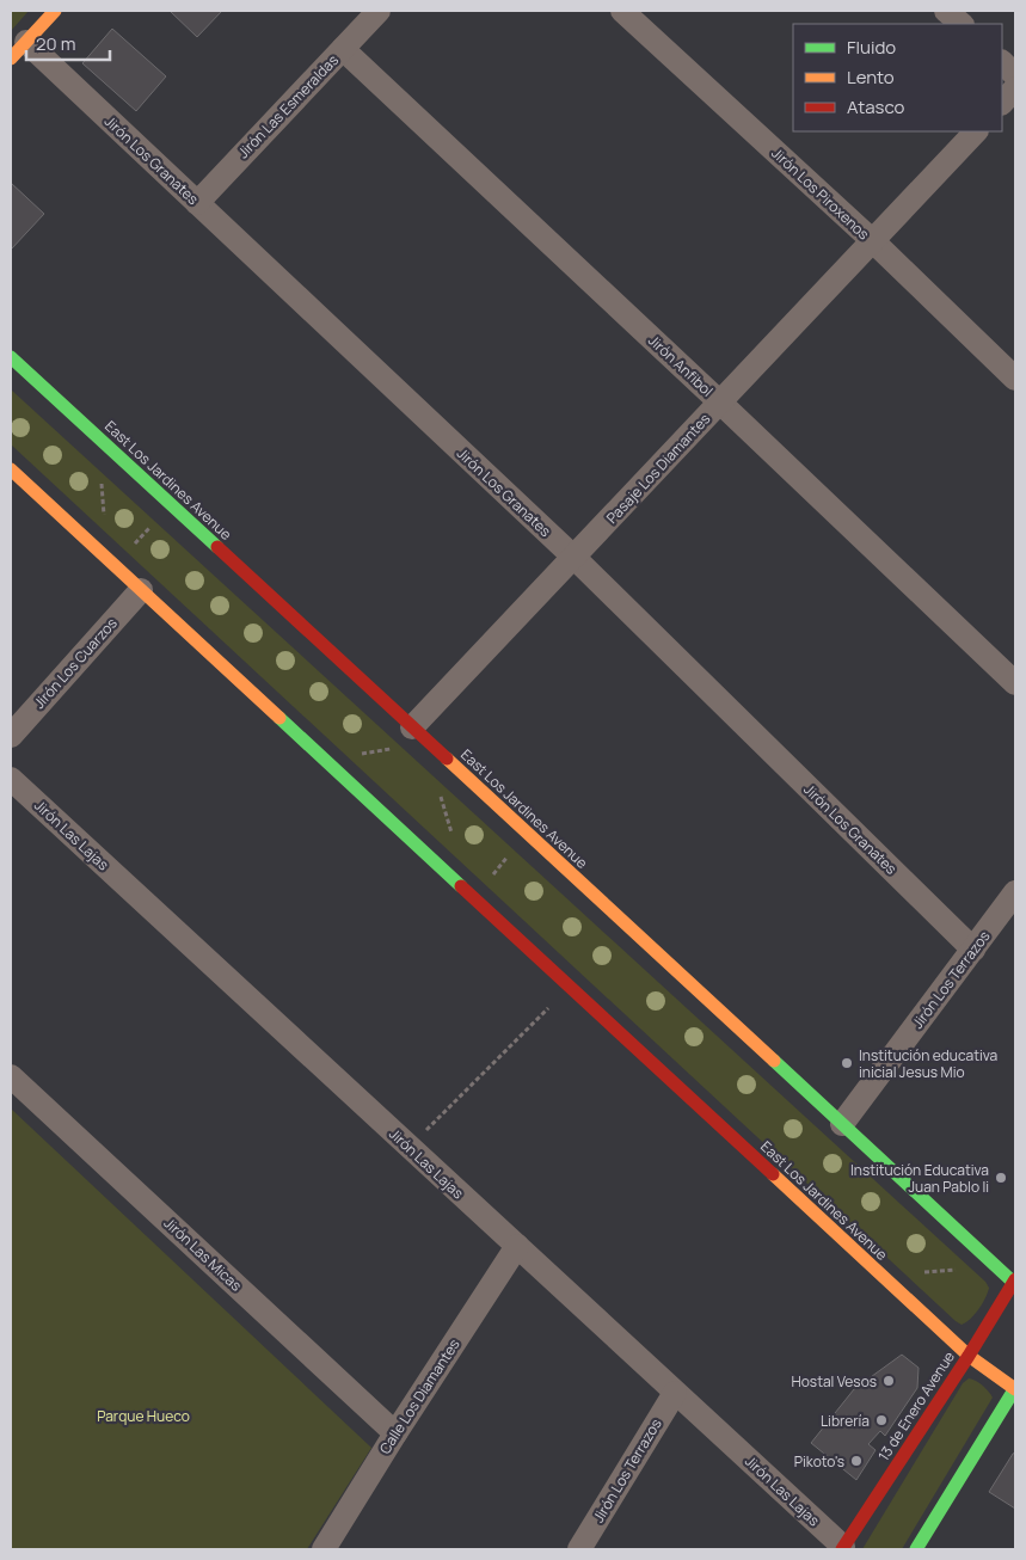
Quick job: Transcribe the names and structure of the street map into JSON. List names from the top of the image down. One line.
{"streets":{"main road":["East Los Jardines Avenue","13 de Enero Avenue"],"street":["Jirón Las Esmeraldas","Jirón Los Granates","Jirón Los Piroxenos","Jirón Anfibol","Pasaje Los Diamantes","Jirón Los Cuarzos","Jirón Las Lajas","Jirón Los Terrazos","Jirón Las Micas","Calle Los Diamantes"]},"crossings":[["Jirón Las Esmeraldas","Jirón Los Granates"],["Jirón Las Esmeraldas","Jirón Anfibol"],["Jirón Los Granates","Pasaje Los Diamantes"],["Jirón Los Granates","Jirón Los Terrazos"],["Jirón Los Piroxenos","Pasaje Los Diamantes"],["Jirón Anfibol","Pasaje Los Diamantes"],["Pasaje Los Diamantes","East Los Jardines Avenue"],["East Los Jardines Avenue","Jirón Los Cuarzos"],["East Los Jardines Avenue","Jirón Los Terrazos"],["East Los Jardines Avenue","13 de Enero Avenue"],["Jirón Las Lajas","Jirón Los Terrazos"],["Jirón Las Lajas","Calle Los Diamantes"],["Jirón Las Lajas","13 de Enero Avenue"],["Jirón Las Micas","Calle Los Diamantes"]],"parks":["Parque Hueco"],"places":["Institución educativa inicial Jesus Mio","Institución Educativa Juan Pablo Ii","Hostal Vesos","Librería","Pikoto's"],"legend":["Fluido","Lento","Atasco"],"scale_bar":"20 m"}
